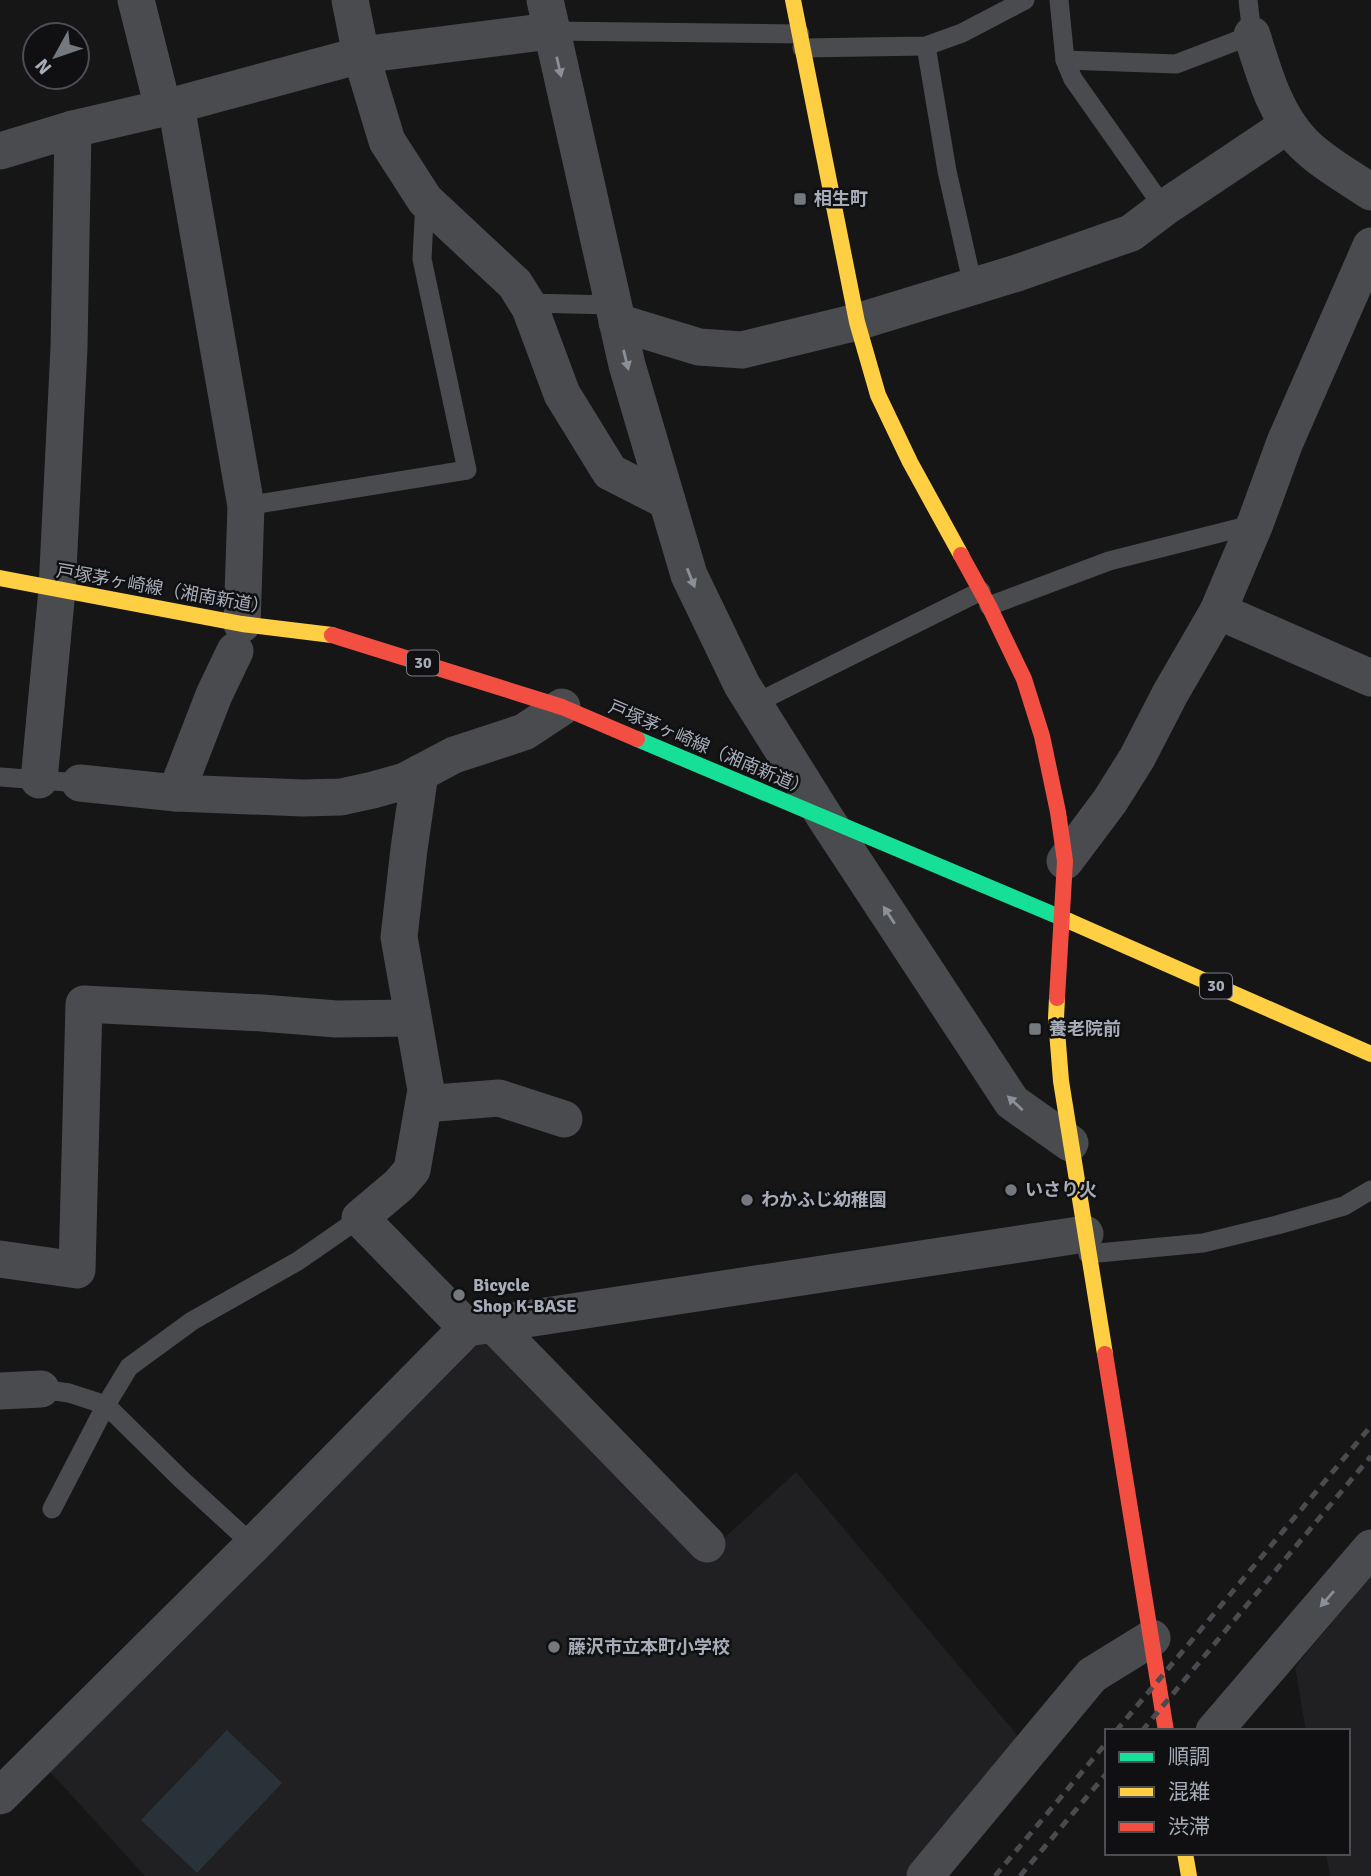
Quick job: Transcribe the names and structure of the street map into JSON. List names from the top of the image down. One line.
{"streets":{"street":["戸塚茅ヶ崎線（湘南新道）","30"]},"places":{"transit":["相生町","養老院前"],"other":["いさり火","わかふじ幼稚園","Bicycle Shop K-BASE","藤沢市立本町小学校"]},"legend":["順調","混雑","渋滞"],"north":"bottom left"}
